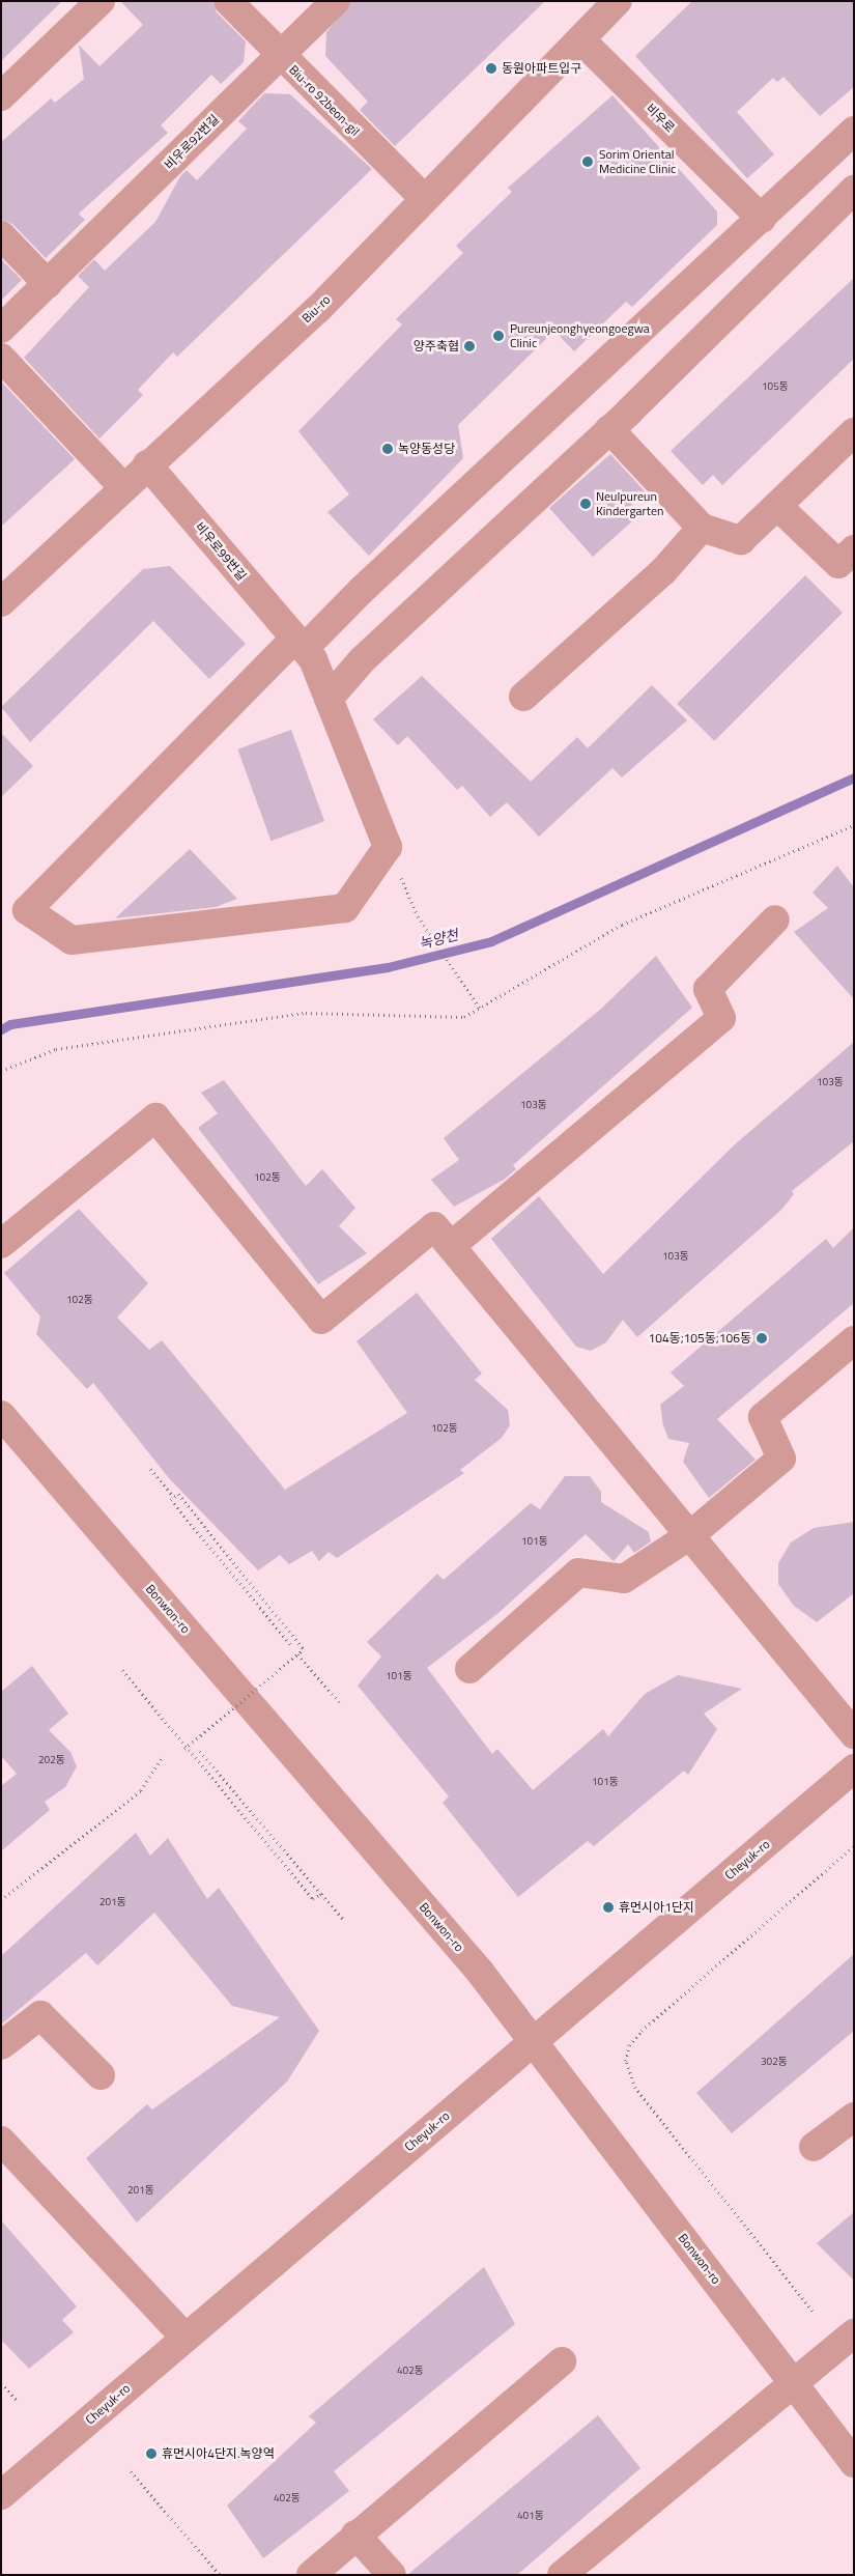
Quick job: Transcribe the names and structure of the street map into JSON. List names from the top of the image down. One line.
{"streets":{"street":["Biu-ro 92beon-gil","비우로","비우로92번길","Biu-ro","비우로99번길","Bonwon-ro","Cheyuk-ro"]},"crossings":[["Biu-ro 92beon-gil","비우로92번길"],["Biu-ro 92beon-gil","Biu-ro"],["비우로","Biu-ro"],["Biu-ro","비우로99번길"],["Bonwon-ro","Cheyuk-ro"]],"water":["녹양천"],"places":["동원아파트입구","Sorim Oriental Medicine Clinic","Pureunjeonghyeongoegwa Clinic","양주축협","녹양동성당","Neulpureun Kindergarten","104동;105동;106동","휴먼시아1단지","휴먼시아4단지.녹양역"],"house_numbers":["105동","103동","103동","102동","103동","102동","102동","101동","101동","202동","101동","201동","302동","201동","402동","402동","401동"]}
